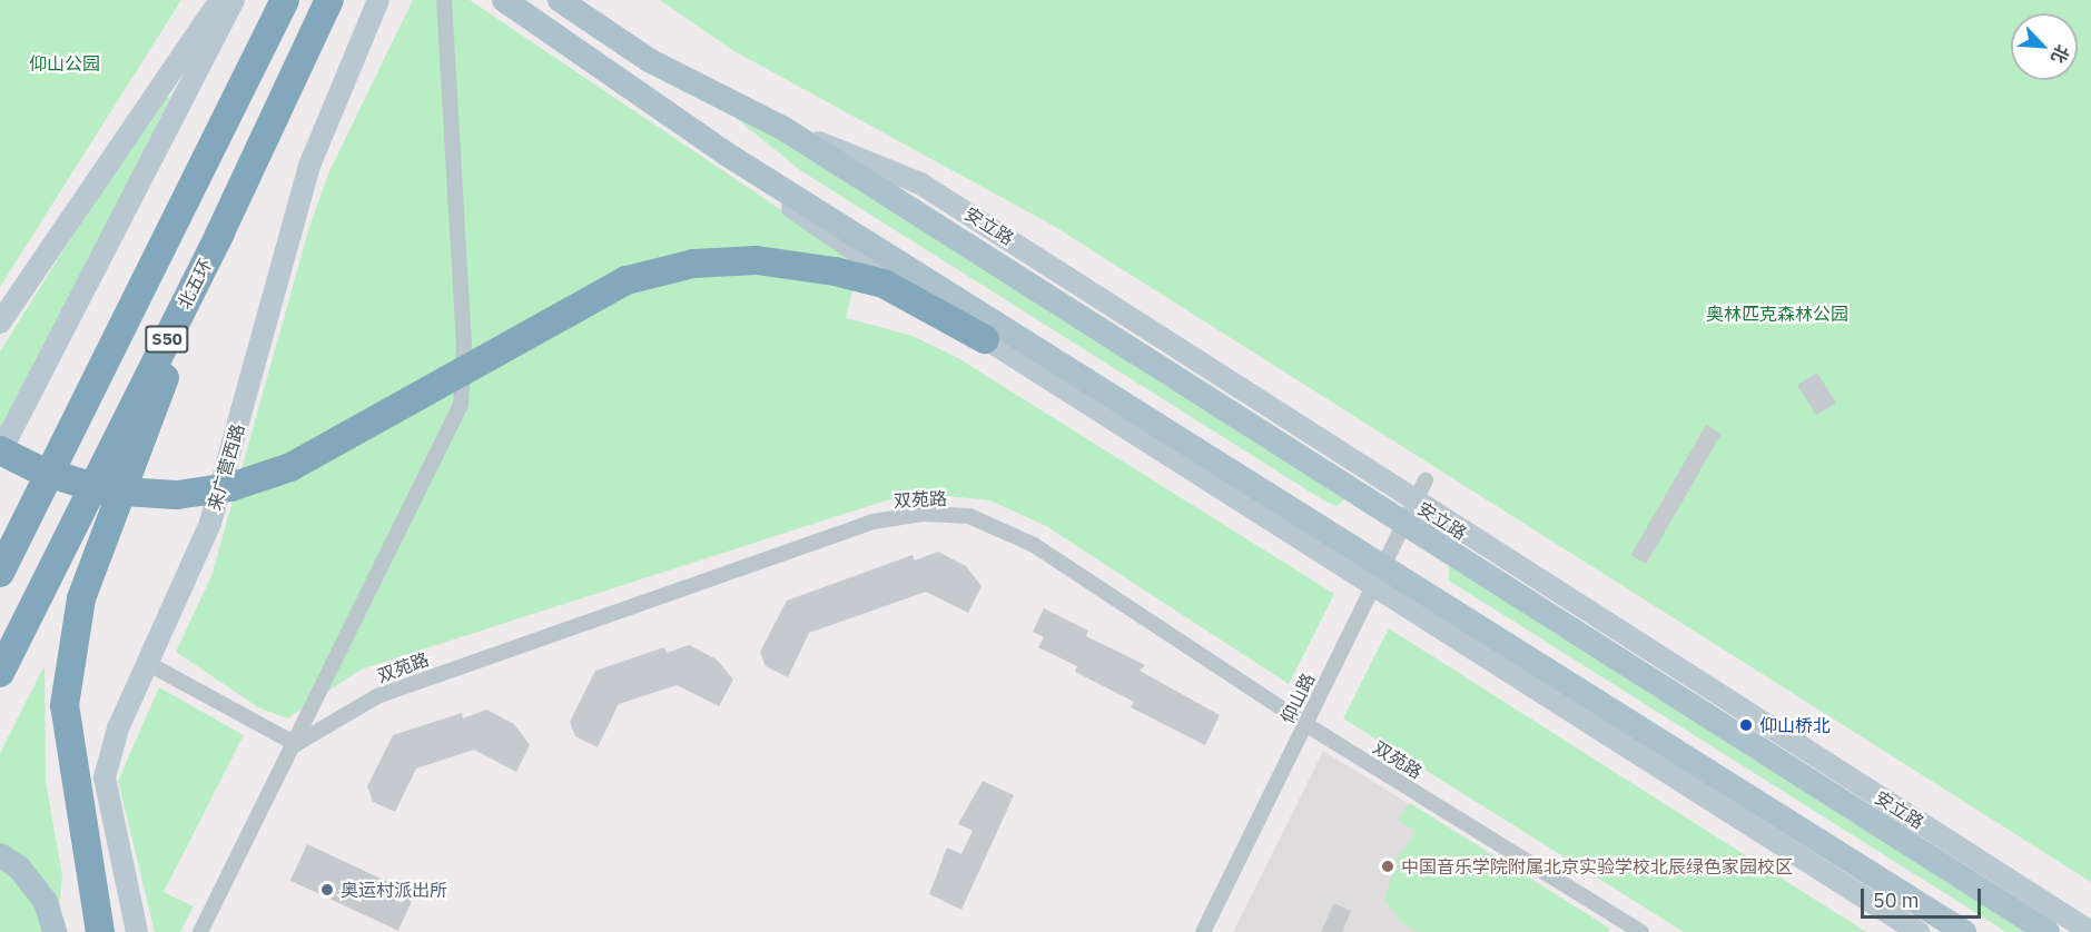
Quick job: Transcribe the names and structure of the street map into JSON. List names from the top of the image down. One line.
{"streets":{"highway":["北五环","S50"],"main road":["安立路"],"street":["来广营西路","双苑路","仰山路"]},"crossings":[["安立路","仰山路"],["双苑路","仰山路"]],"parks":["仰山公园","奥林匹克森林公园"],"places":["仰山桥北","中国音乐学院附属北京实验学校北辰绿色家园校区","奥运村派出所"],"scale_bar":"50 m","north":"bottom right"}
